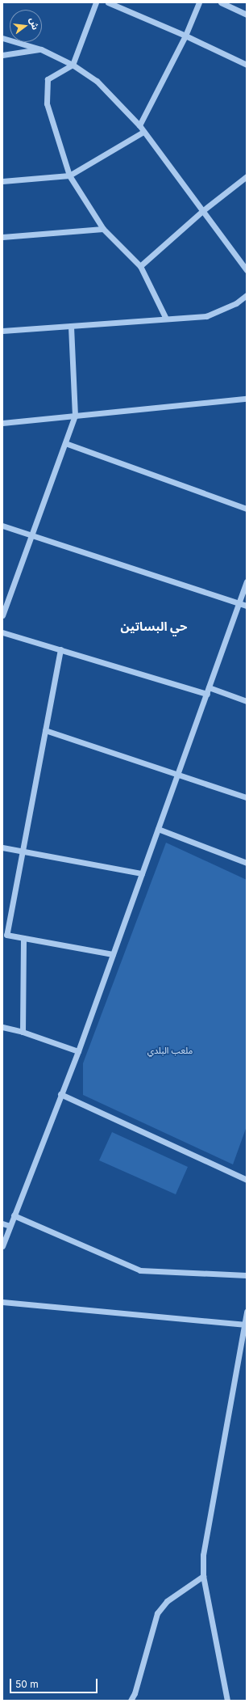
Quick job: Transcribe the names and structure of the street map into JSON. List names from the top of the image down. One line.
{"districts":["حي البساتين"],"parks":["ملعب البلدي"],"scale_bar":"50 m","north":"right"}
